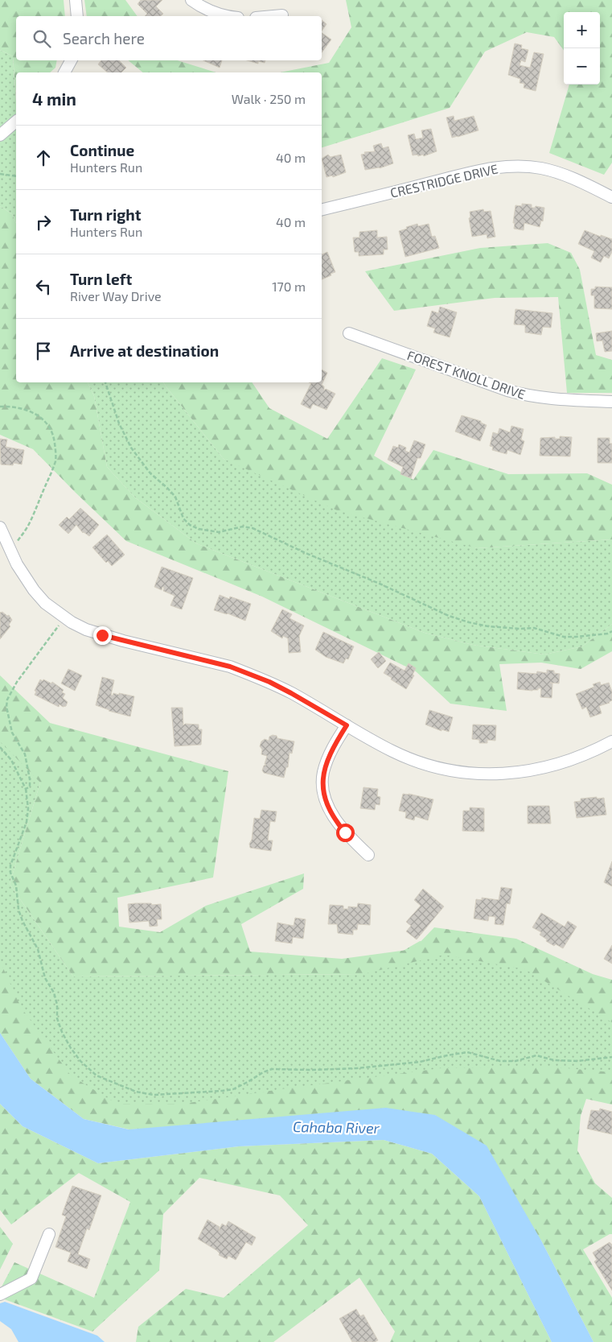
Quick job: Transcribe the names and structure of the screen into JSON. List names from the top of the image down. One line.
{"streets":{"street":["CRESTRIDGE DRIVE","FOREST KNOLL DRIVE"]},"water":["Cahaba River"],"page":{"map_buttons":["+","−"],"search":"Search here","heading":["4 min","Walk · 250 m"],"list":[["Continue","Hunters Run","40 m"],["Turn right","Hunters Run","40 m"],["Turn left","River Way Drive","170 m"],"Arrive at destination"]}}
